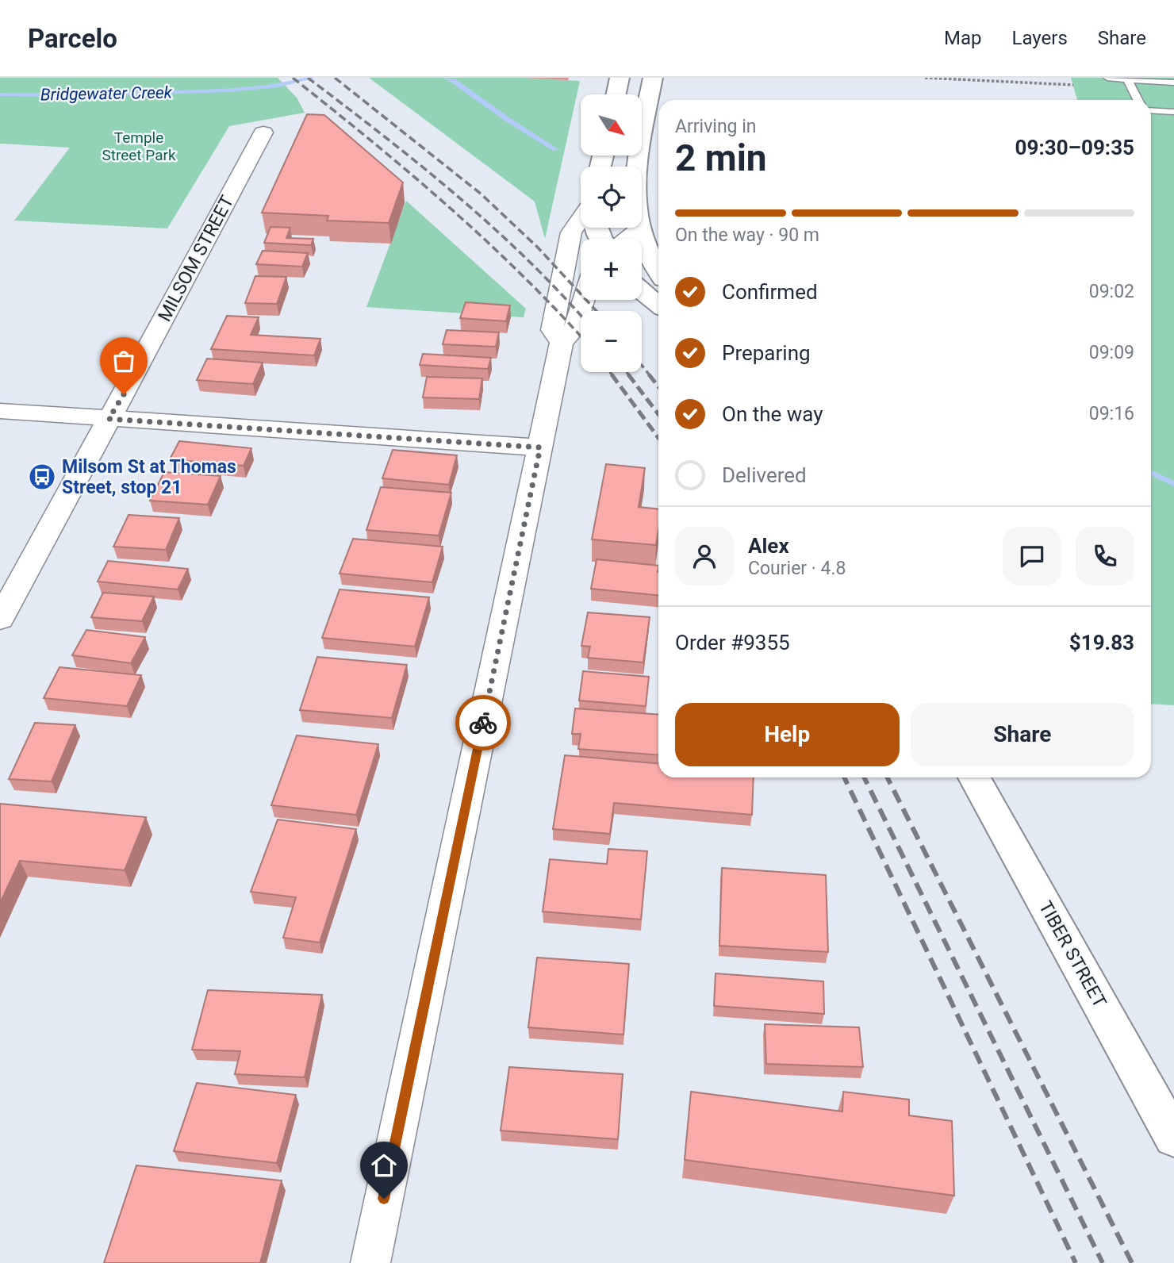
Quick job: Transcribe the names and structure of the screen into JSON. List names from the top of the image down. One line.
{"streets":{"main road":["TIBER STREET"],"street":["MILSOM STREET"]},"water":["Bridgewater Creek"],"parks":["Temple Street Park"],"places":{"bus stop":["Milsom St at Thomas Street, stop 21"]},"north":"bottom right","page":{"header":"Parcelo","nav":["Map","Layers","Share"],"map_buttons":["+","−"],"heading":["2 min","Arriving in","09:30–09:35"],"panel":["Alex","Courier · 4.8","Order #9355","$19.83"],"bar":"On the way · 90 m","list":[["Confirmed","09:02"],["Preparing","09:09"],["On the way","09:16"],"Delivered"],"buttons":["Help","Share"]}}
